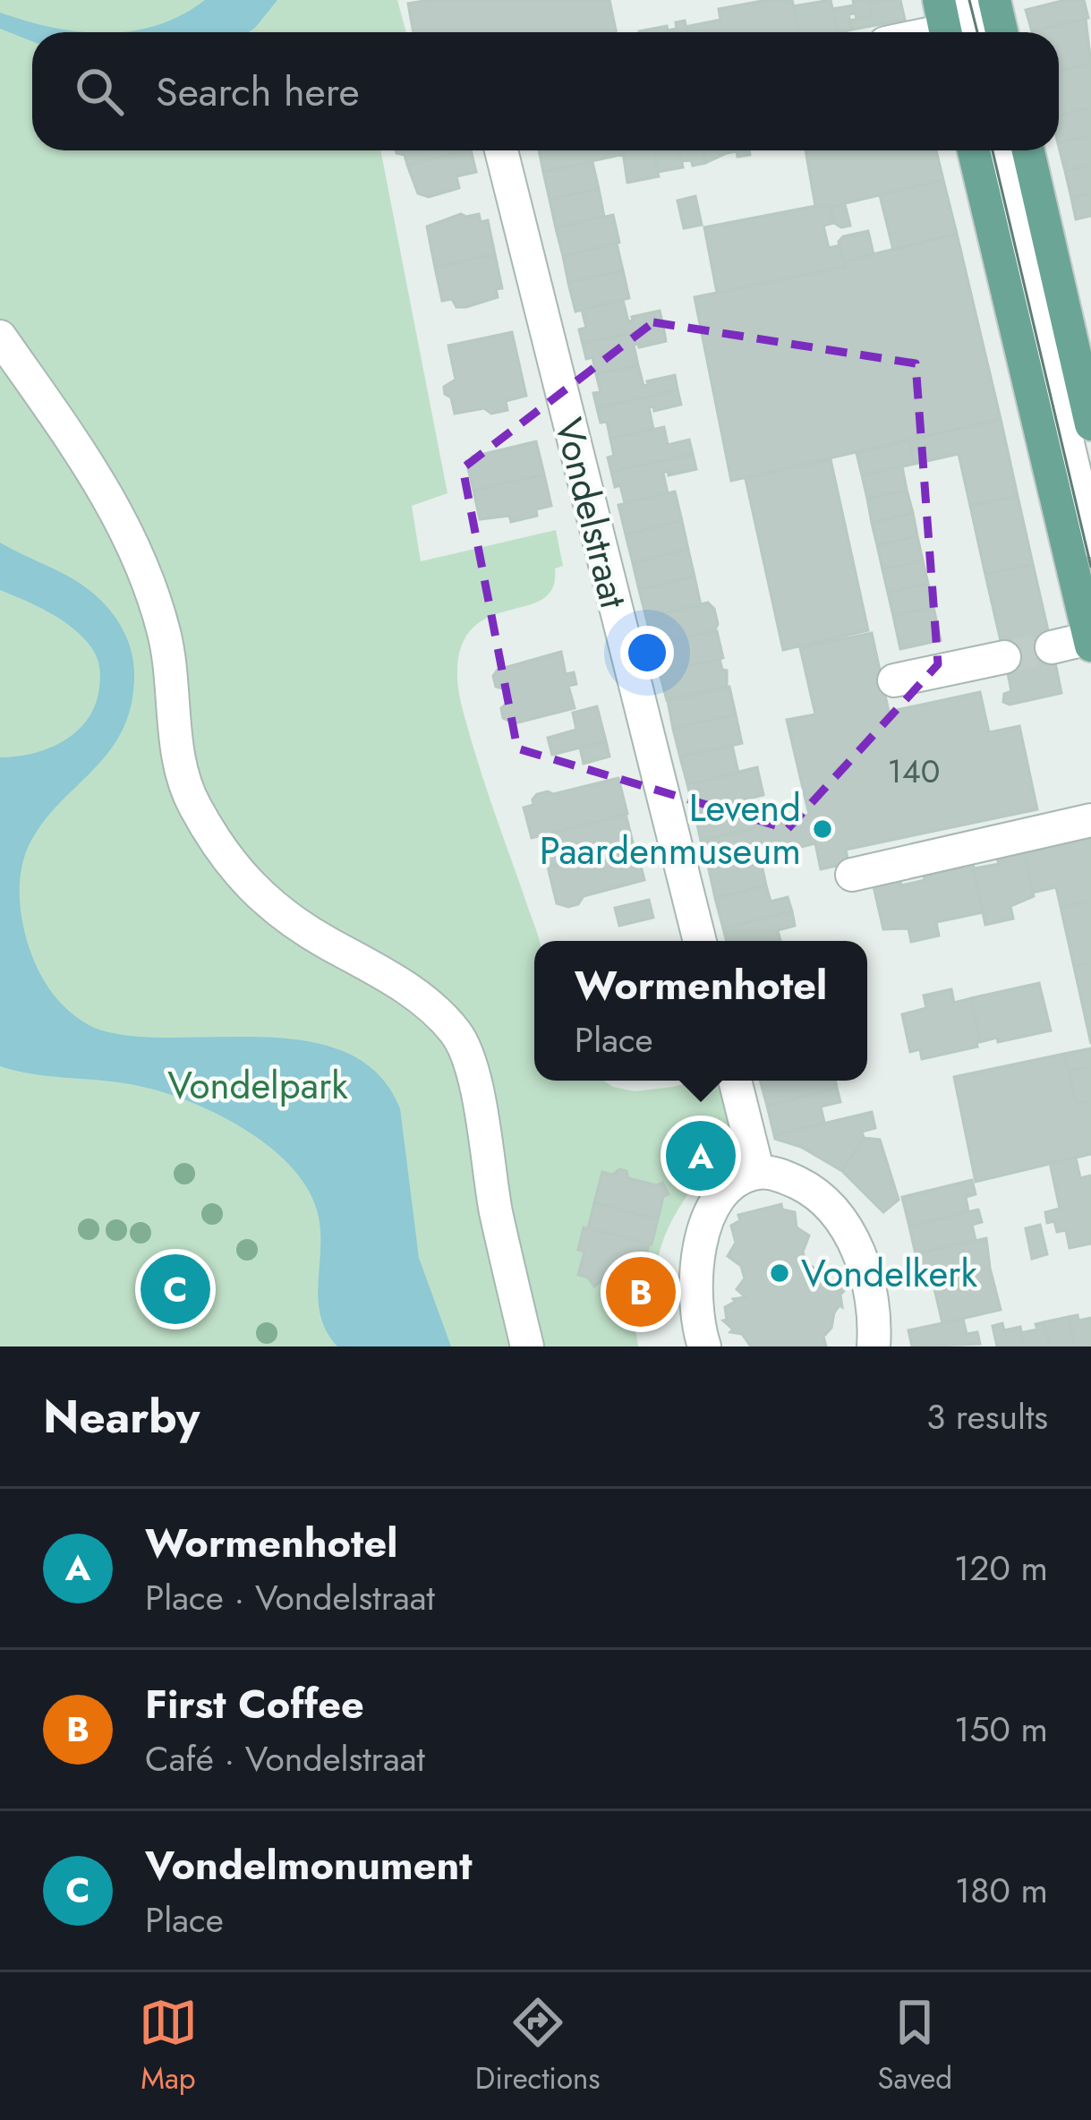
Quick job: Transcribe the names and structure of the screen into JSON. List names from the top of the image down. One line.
{"streets":{"street":["Vondelstraat"]},"parks":["Vondelpark"],"places":["Levend Paardenmuseum","Vondelkerk"],"house_numbers":["140"],"page":{"search":"Search here","popup":["Wormenhotel","Place"],"pins":["A","C","B"],"heading":["Nearby","3 results"],"list":[{"mark":"A","name":"Wormenhotel","note":"Place · Vondelstraat","value":"120 m"},{"mark":"B","name":"First Coffee","note":"Café · Vondelstraat","value":"150 m"},{"mark":"C","name":"Vondelmonument","note":"Place","value":"180 m"}],"nav":["Map","Directions","Saved"]}}
